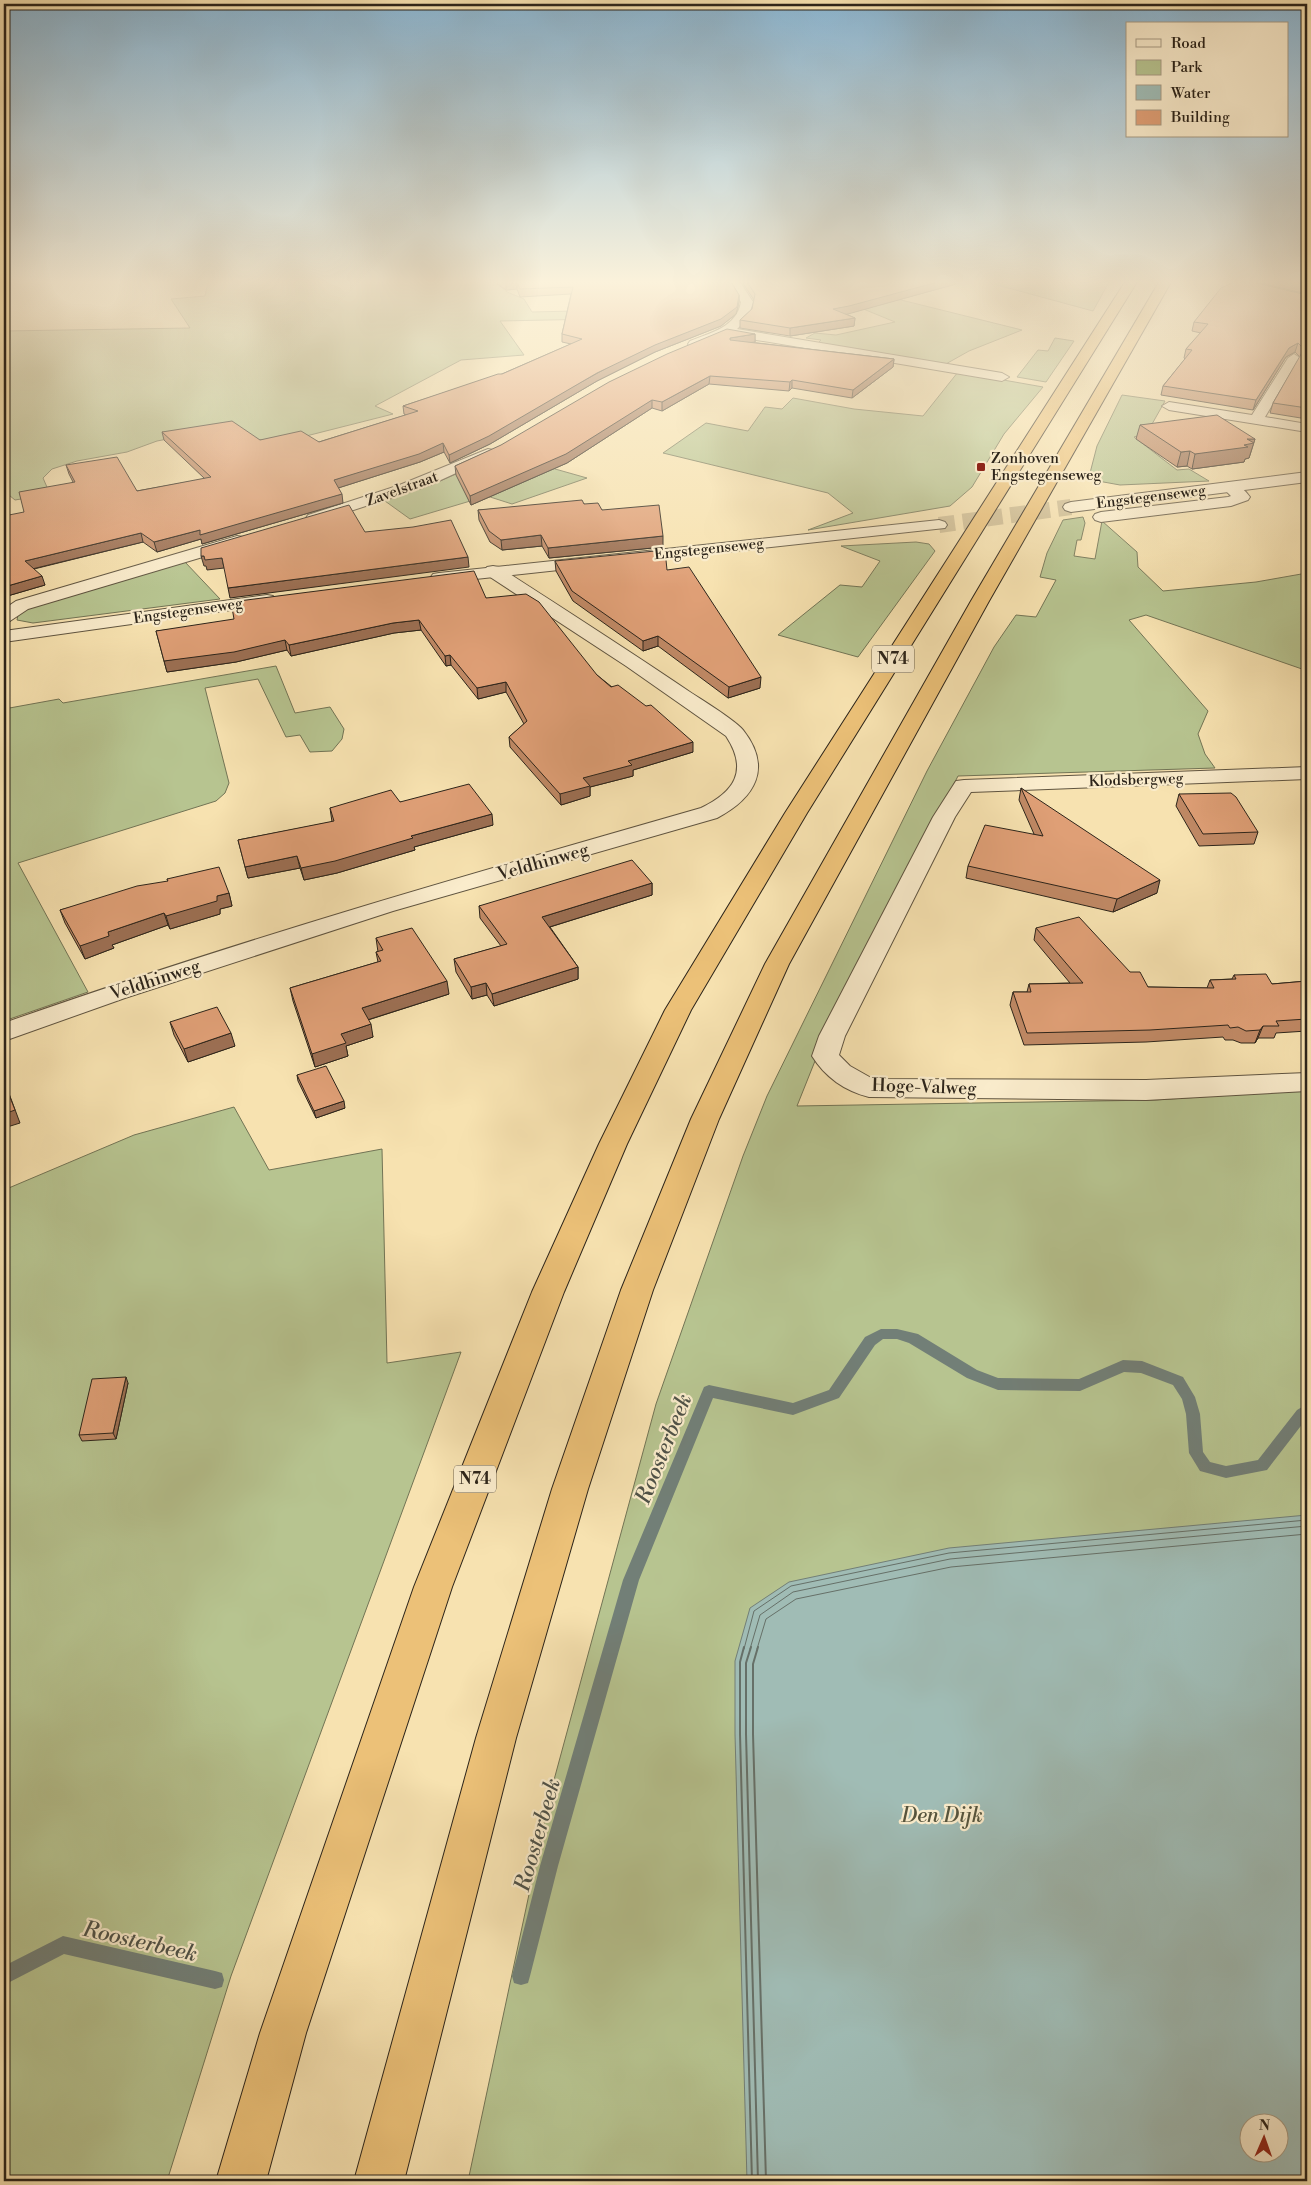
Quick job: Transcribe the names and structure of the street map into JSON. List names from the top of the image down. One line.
{"streets":{"highway":["N74"],"street":["Zavelstraat","Engstegenseweg","Klodsbergweg","Veldhinweg","Hoge-Valweg"]},"crossings":[["Engstegenseweg","Veldhinweg"],["Klodsbergweg","Hoge-Valweg"]],"water":["Roosterbeek"],"parks":["Den Dijk"],"places":{"transit":["Zonhoven Engstegenseweg"]},"legend":["Road","Park","Water","Building"],"north":"top"}
